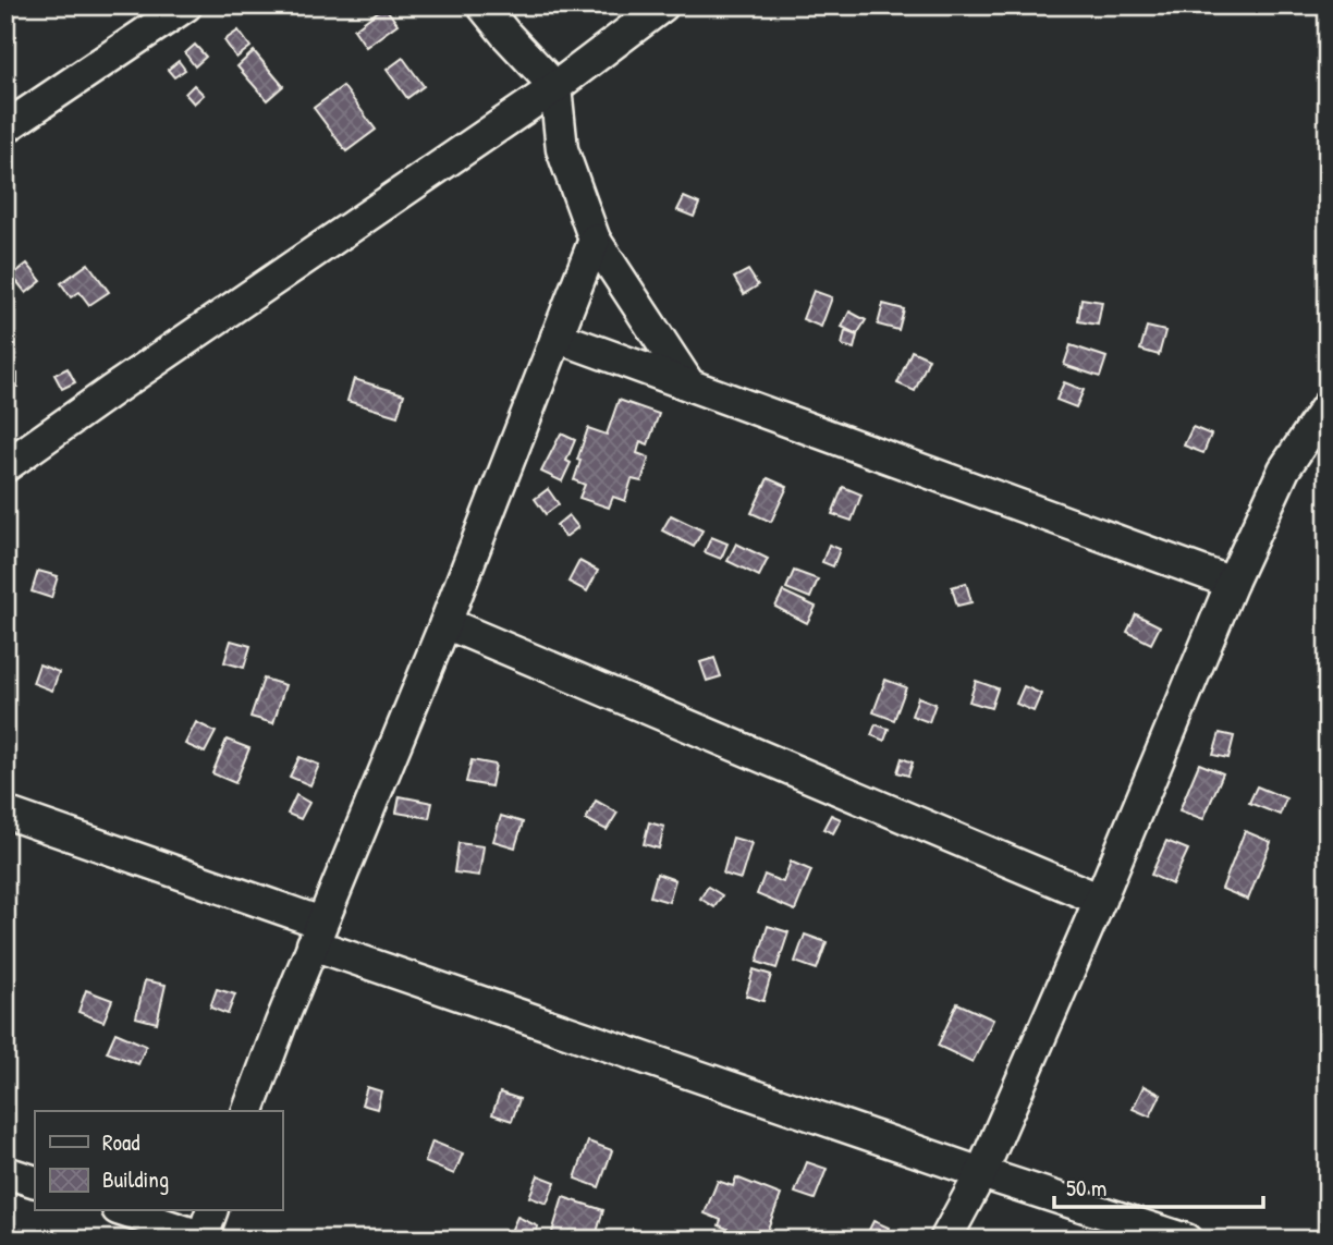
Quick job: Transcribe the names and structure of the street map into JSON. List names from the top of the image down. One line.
{"legend":["Road","Building"],"scale_bar":"50 m"}
